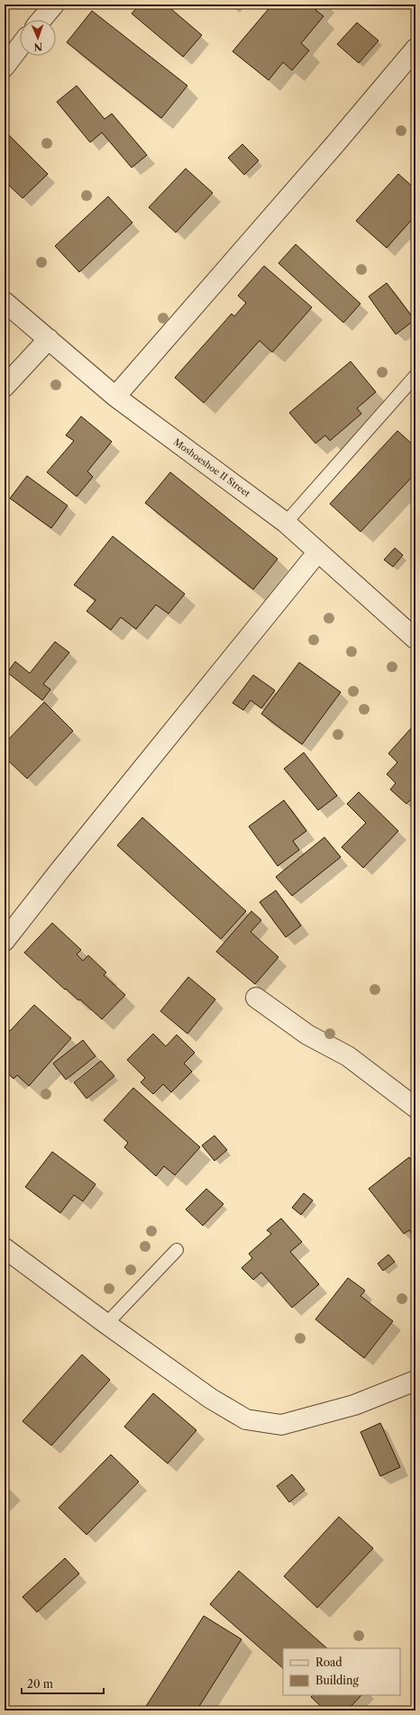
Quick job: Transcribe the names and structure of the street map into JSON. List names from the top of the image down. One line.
{"streets":{"street":["Moshoeshoe II Street"]},"legend":["Road","Building"],"scale_bar":"20 m","north":"bottom"}
